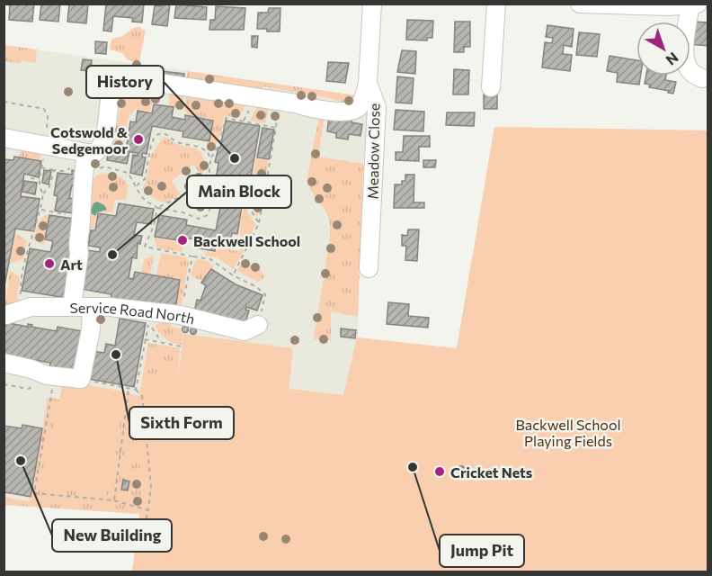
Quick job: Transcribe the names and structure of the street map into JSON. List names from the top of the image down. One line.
{"streets":{"street":["Meadow Close","Service Road North"]},"parks":["Backwell School Playing Fields"],"places":["Cotswold & Sedgemoor","History","Backwell School","Main Block","Art","Sixth Form","New Building","Jump Pit","Cricket Nets"],"north":"bottom right"}
